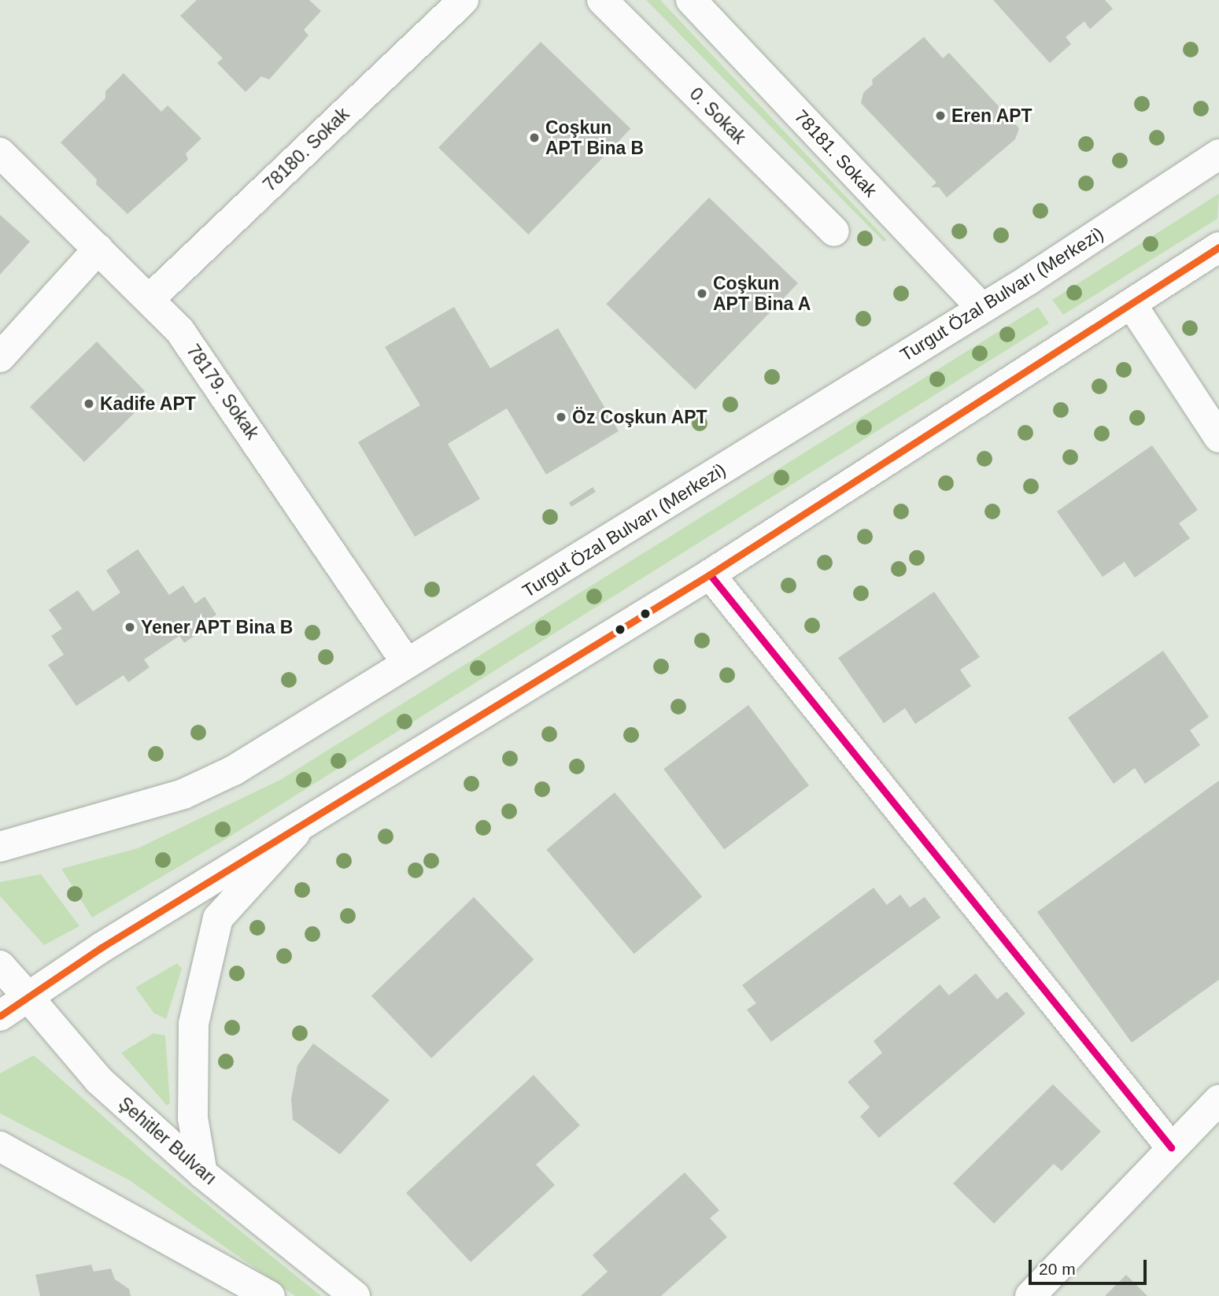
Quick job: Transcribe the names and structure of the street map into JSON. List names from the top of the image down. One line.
{"streets":{"main road":["0. Sokak","78180. Sokak","78181. Sokak","Turgut Özal Bulvarı (Merkezi)","78179. Sokak","Şehitler Bulvarı"]},"crossings":[["78180. Sokak","78179. Sokak"],["78181. Sokak","Turgut Özal Bulvarı (Merkezi)"],["Turgut Özal Bulvarı (Merkezi)","78179. Sokak"]],"places":["Eren APT","Coşkun APT Bina B","Coşkun APT Bina A","Kadife APT","Öz Coşkun APT","Yener APT Bina B"],"scale_bar":"20 m"}
